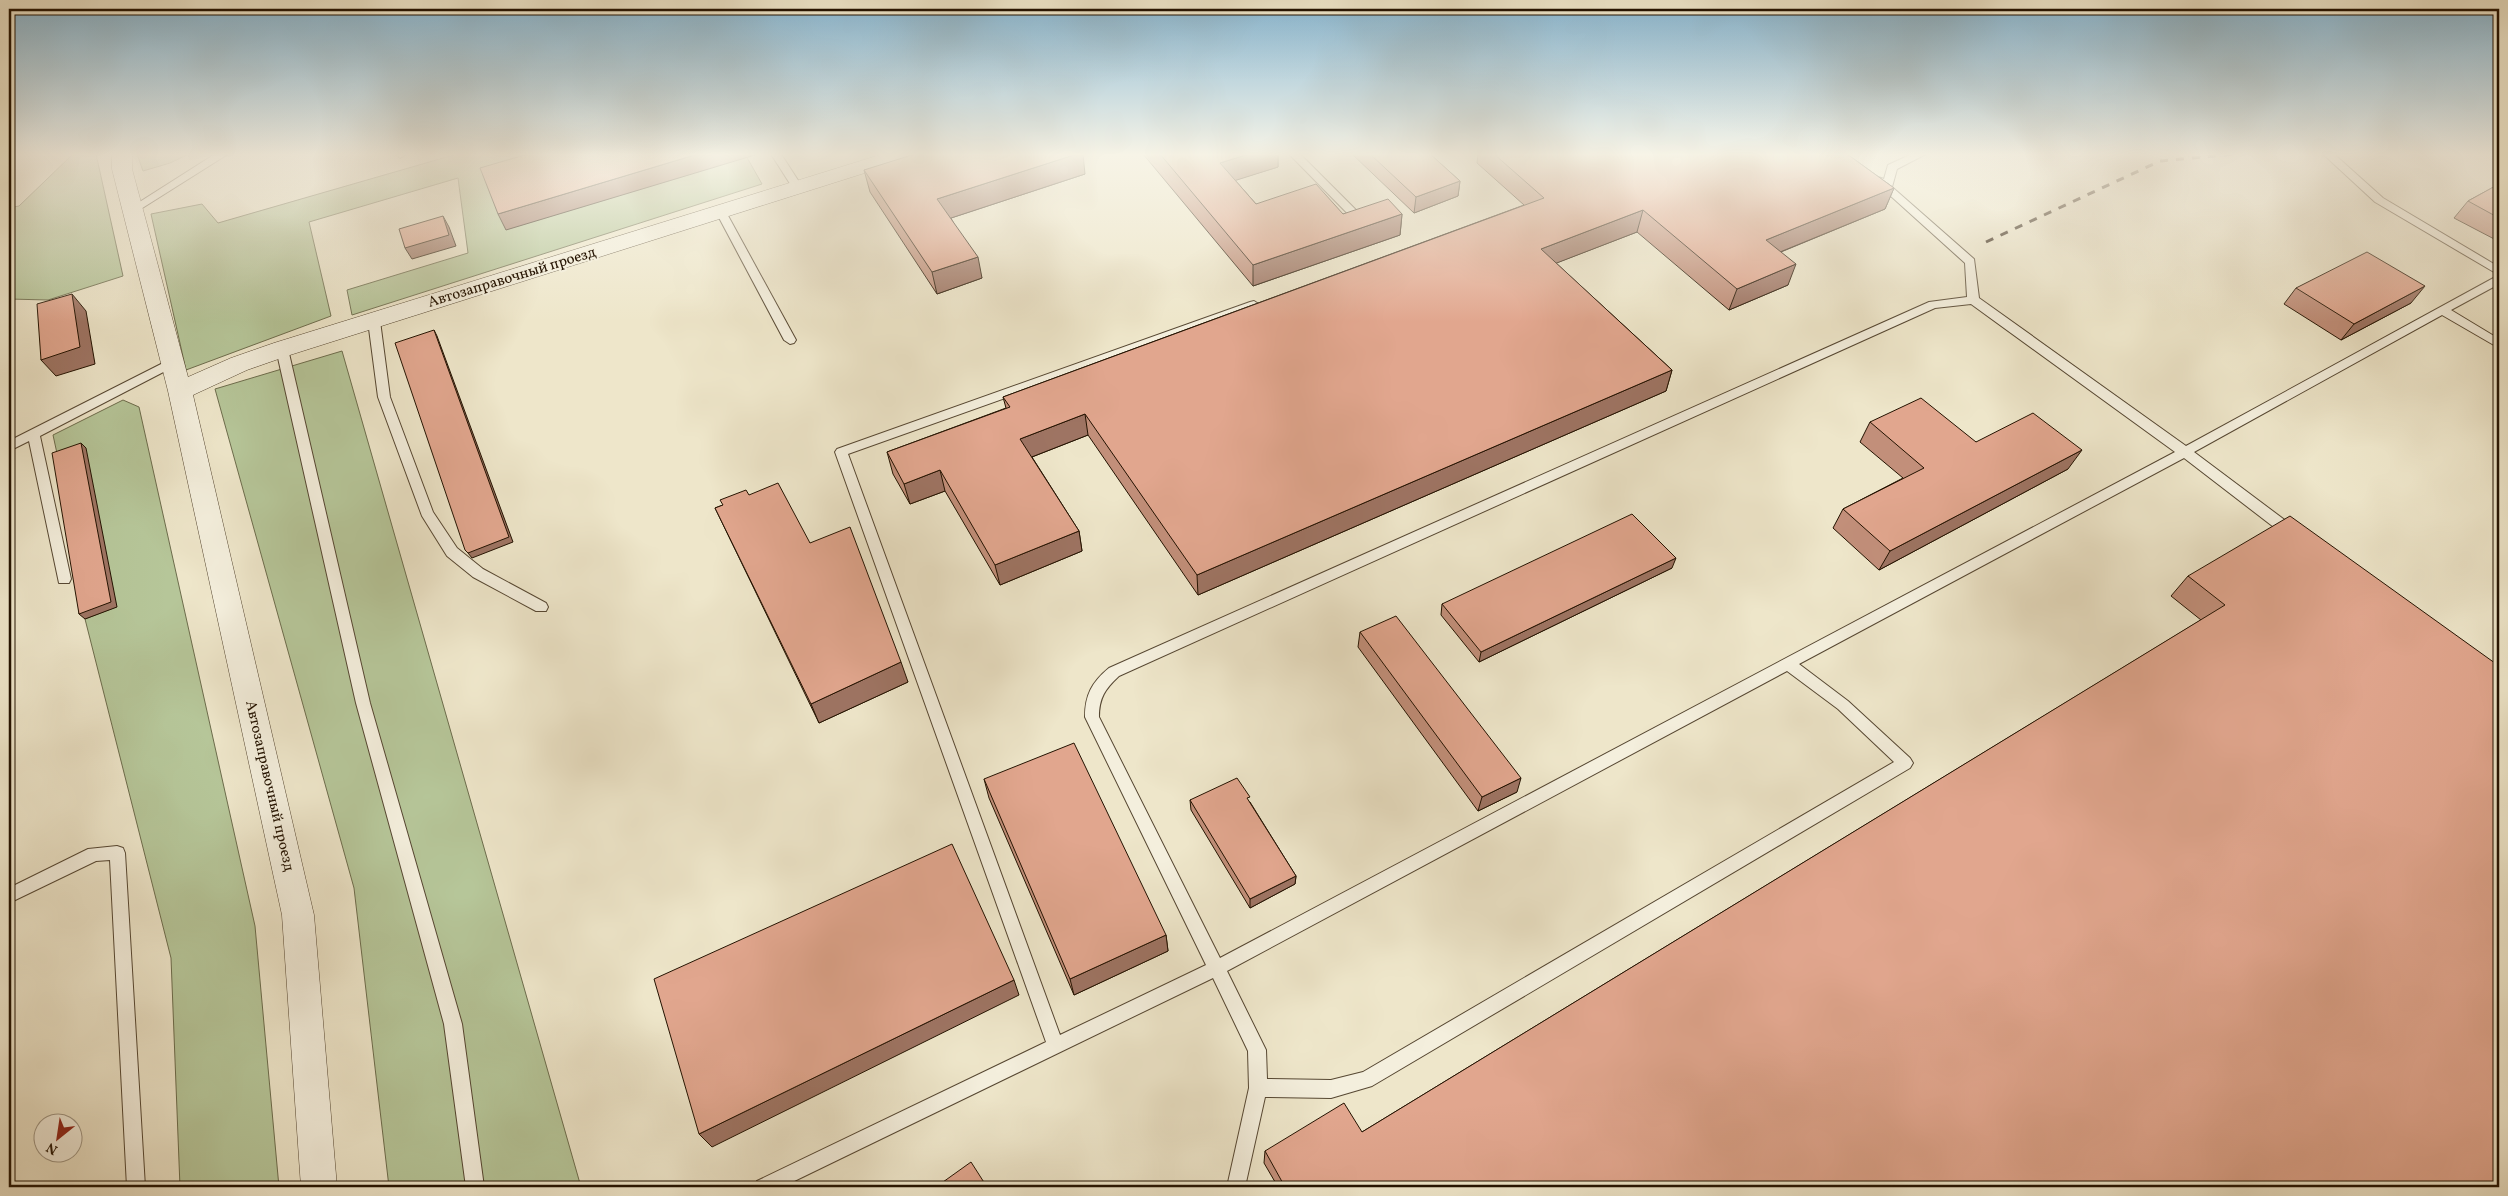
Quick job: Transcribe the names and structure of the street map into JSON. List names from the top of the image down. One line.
{"streets":{"street":["Автозаправочный проезд"]},"north":"bottom left"}
